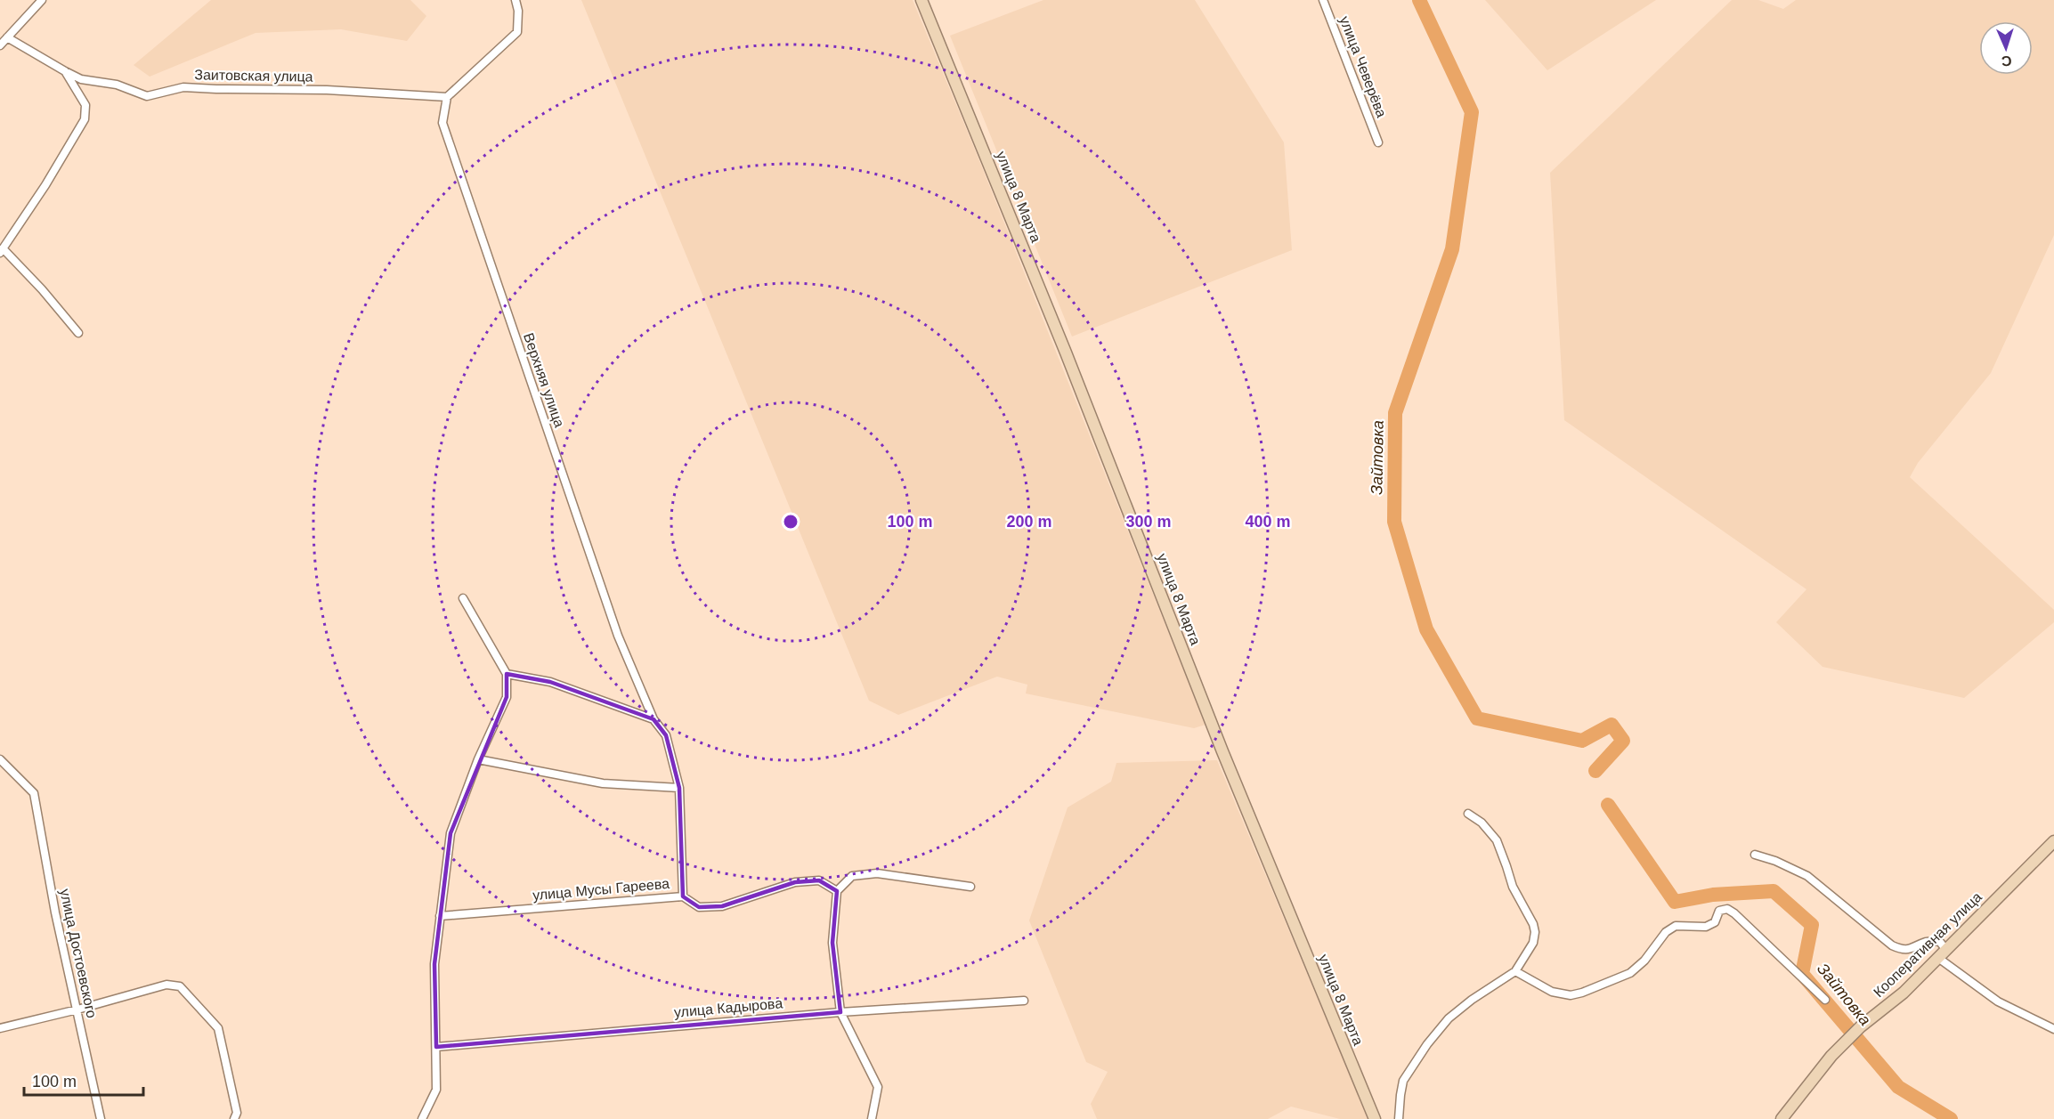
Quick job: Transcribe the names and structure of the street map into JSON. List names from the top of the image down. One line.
{"streets":{"main road":["улица 8 Марта","Кооперативная улица"],"street":["улица Чеверёва","Заитовская улица","Верхняя улица","улица Мусы Гареева","улица Достоевского","улица Кадырова"]},"crossings":[["Заитовская улица","Верхняя улица"],["Верхняя улица","улица Мусы Гареева"]],"water":["Зайтовка"],"scale_bar":"100 m","north":"bottom","rings":["100 m","200 m","300 m","400 m"]}
